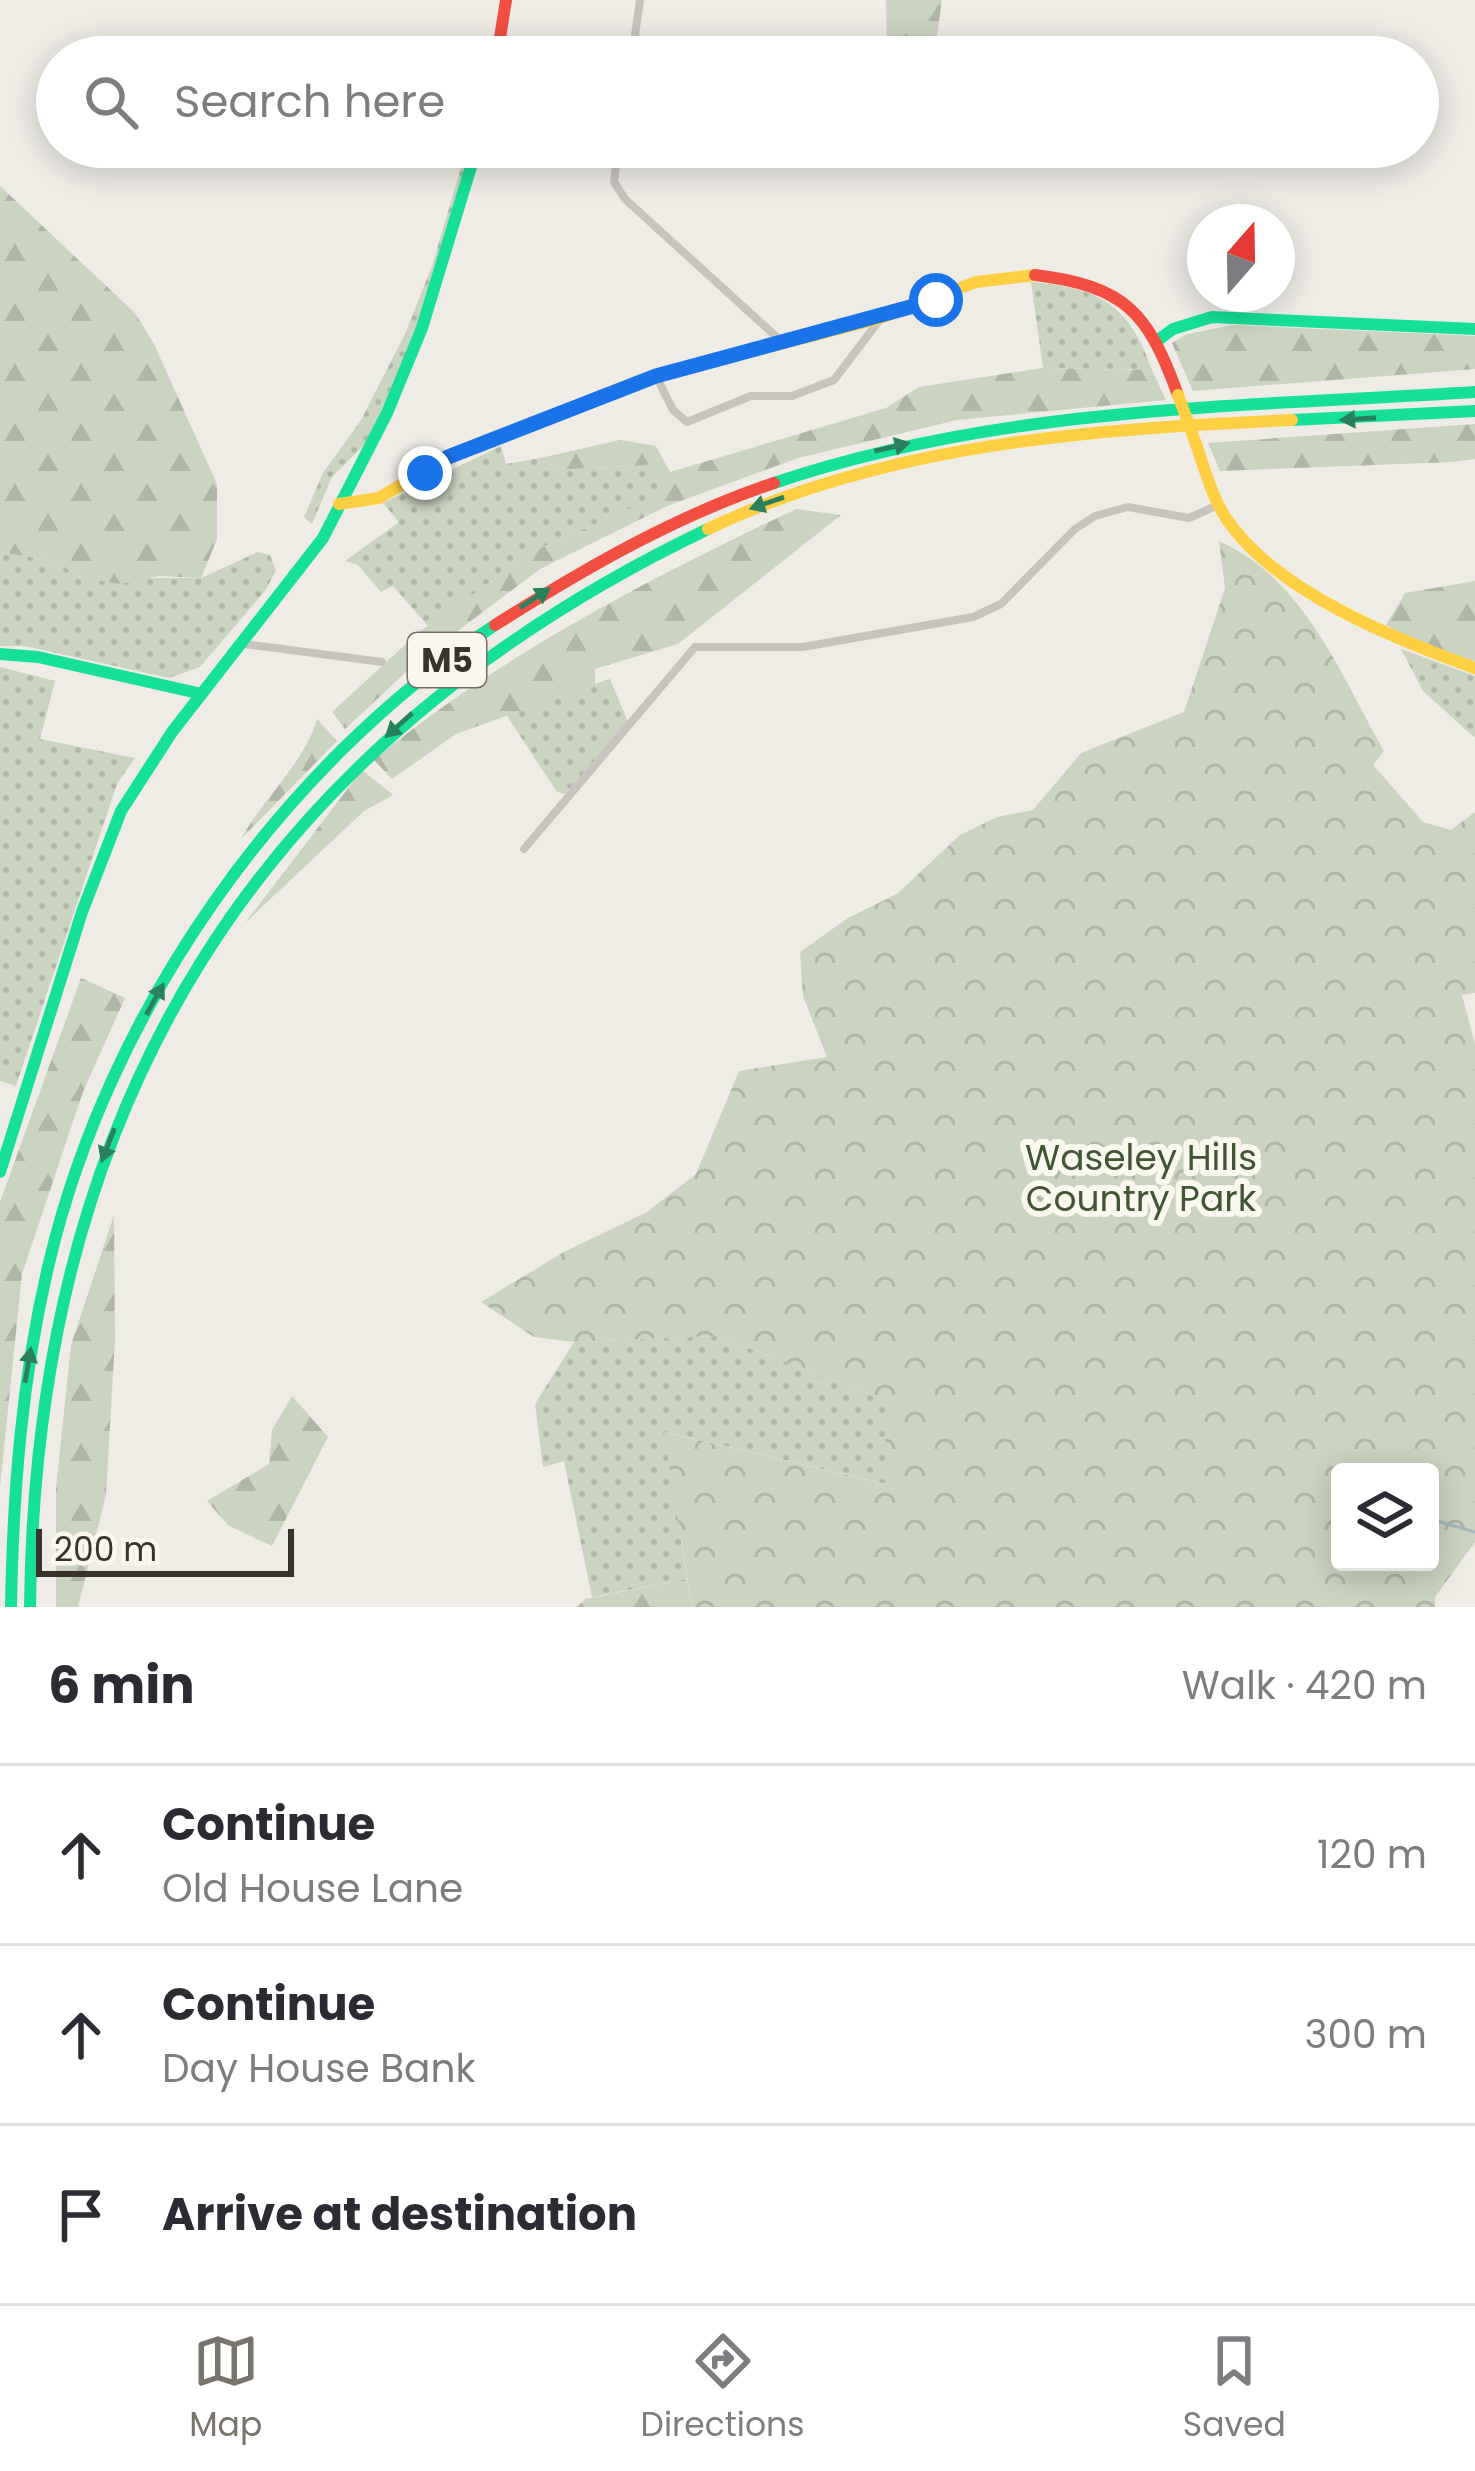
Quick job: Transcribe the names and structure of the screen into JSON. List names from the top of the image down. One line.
{"streets":{"main road":["M5"]},"parks":["Waseley Hills Country Park"],"scale_bar":"200 m","north":"top","page":{"search":"Search here","scale":"200 m","heading":["6 min","Walk · 420 m"],"list":[["Continue","Old House Lane","120 m"],["Continue","Day House Bank","300 m"],"Arrive at destination"],"nav":["Map","Directions","Saved"]}}
